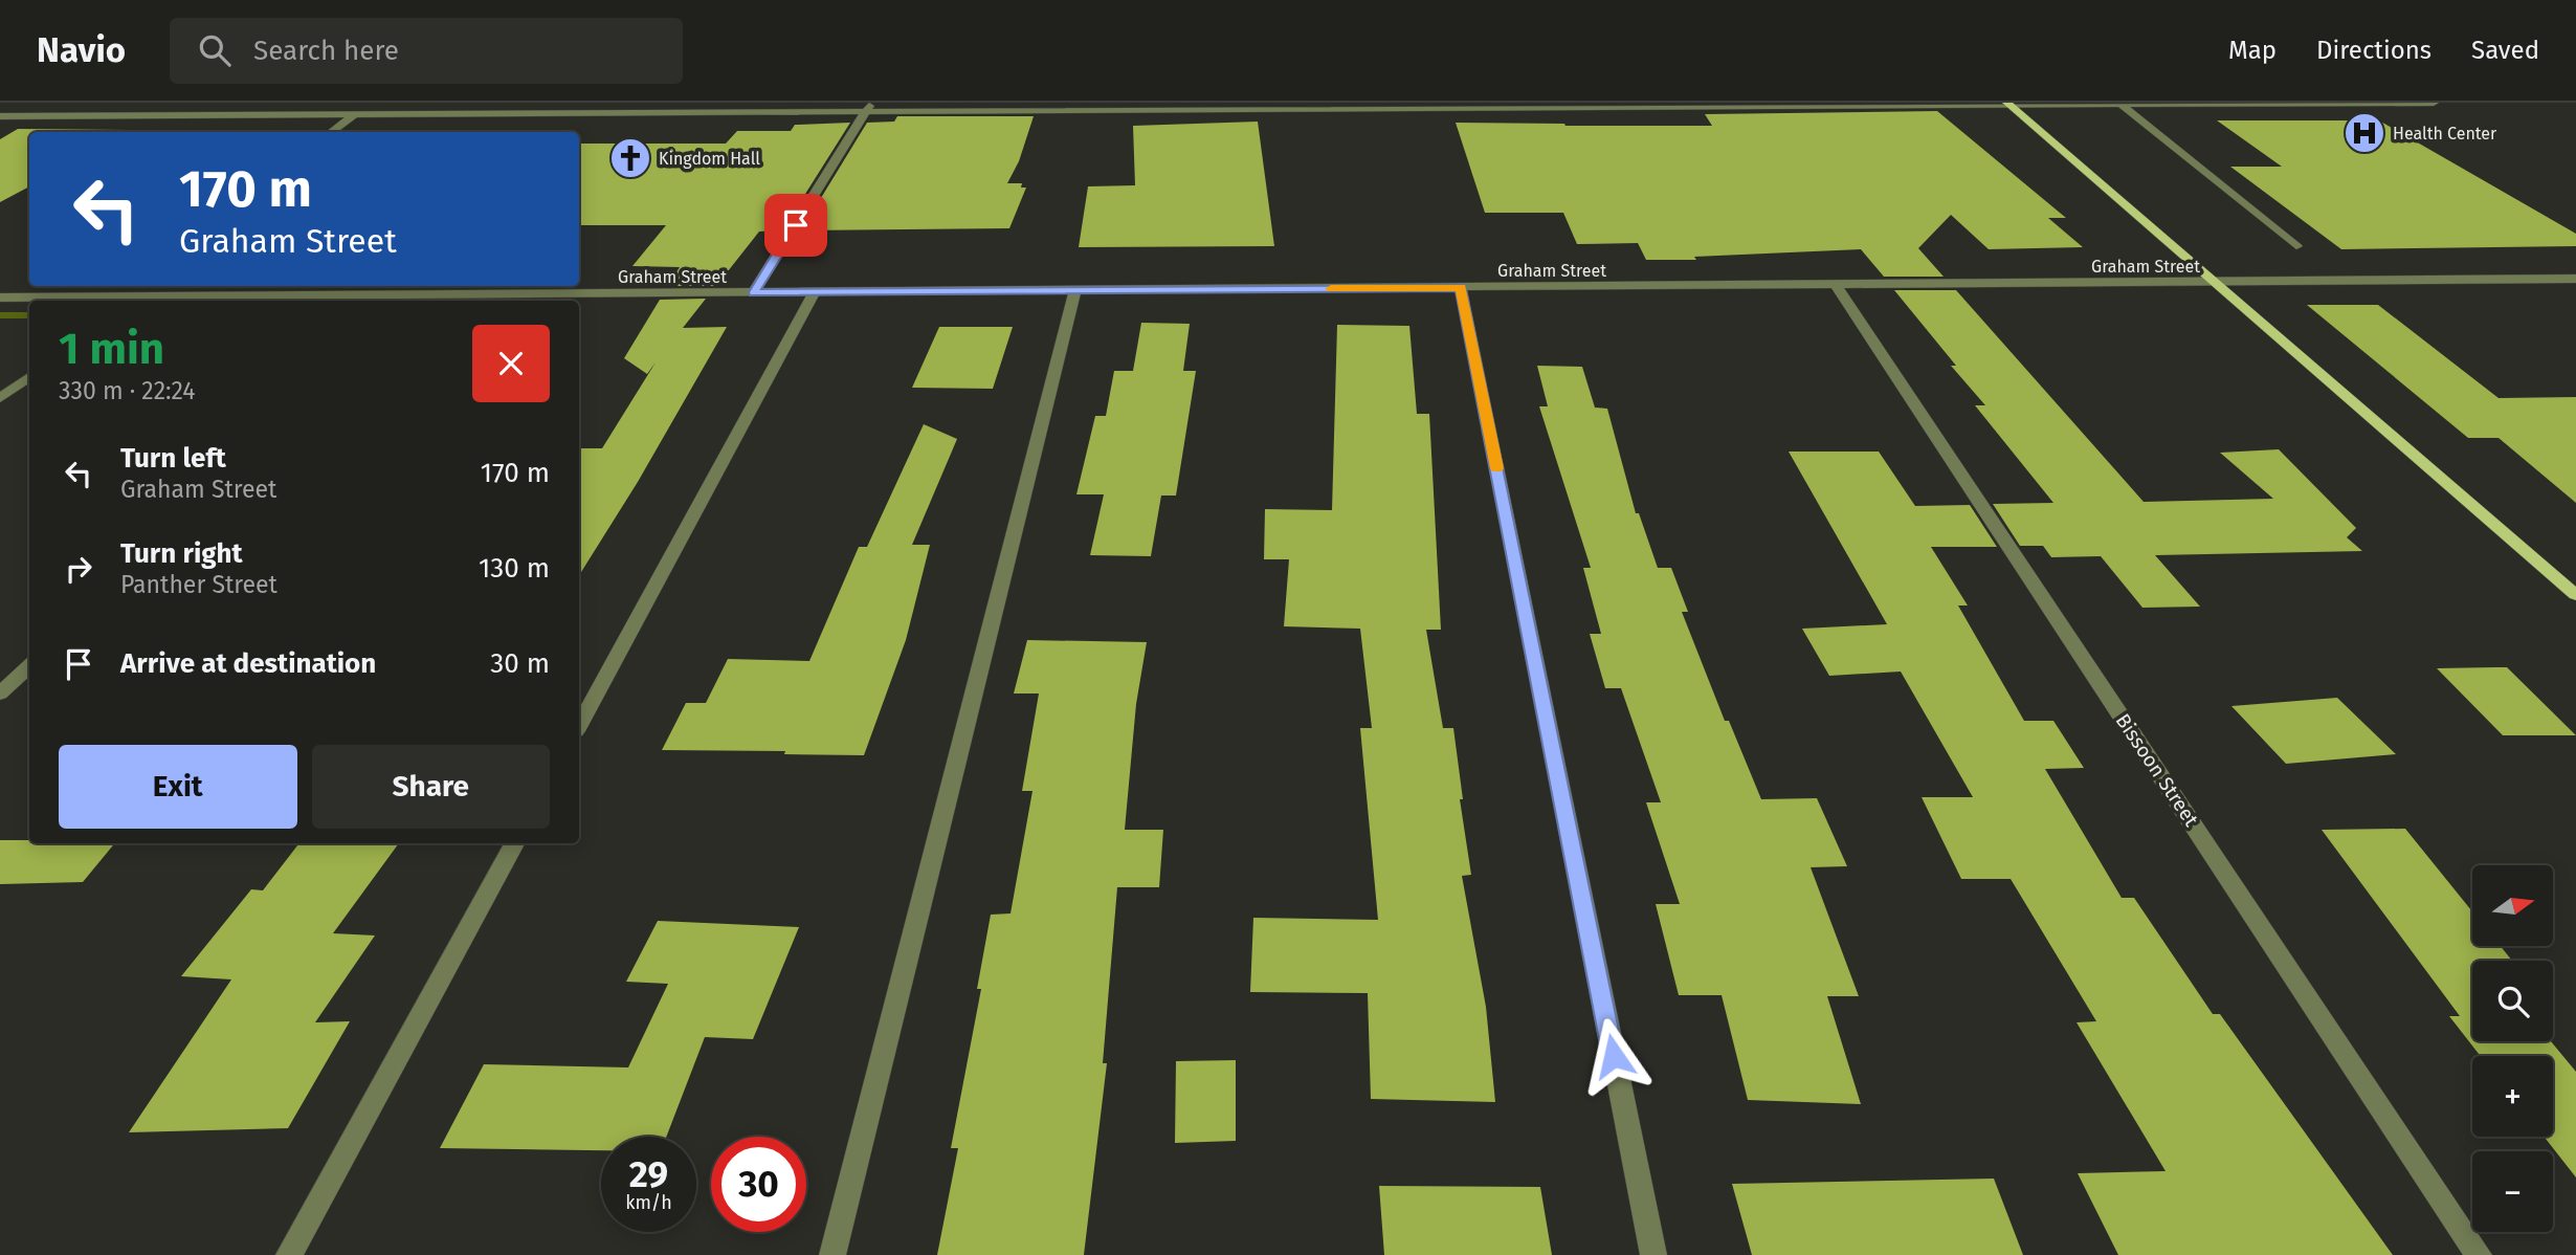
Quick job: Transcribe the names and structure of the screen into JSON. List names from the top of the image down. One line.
{"streets":{"street":["Graham Street","Bissoon Street"]},"crossings":[["Graham Street","Bissoon Street"]],"places":{"hospital":["Health Center"],"church":["Kingdom Hall"]},"north":"right","page":{"header":"Navio","search":"Search here","nav":["Map","Directions","Saved"],"turn":["170 m","Graham Street"],"heading":["1 min","330 m · 22:24"],"list":[{"name":"Turn left","note":"Graham Street","value":"170 m"},{"name":"Turn right","note":"Panther Street","value":"130 m"},{"name":"Arrive at destination","value":"30 m"}],"buttons":["Exit","Share"],"map_buttons":["+","−"],"speed":"29 km/h","limit":"30"}}
